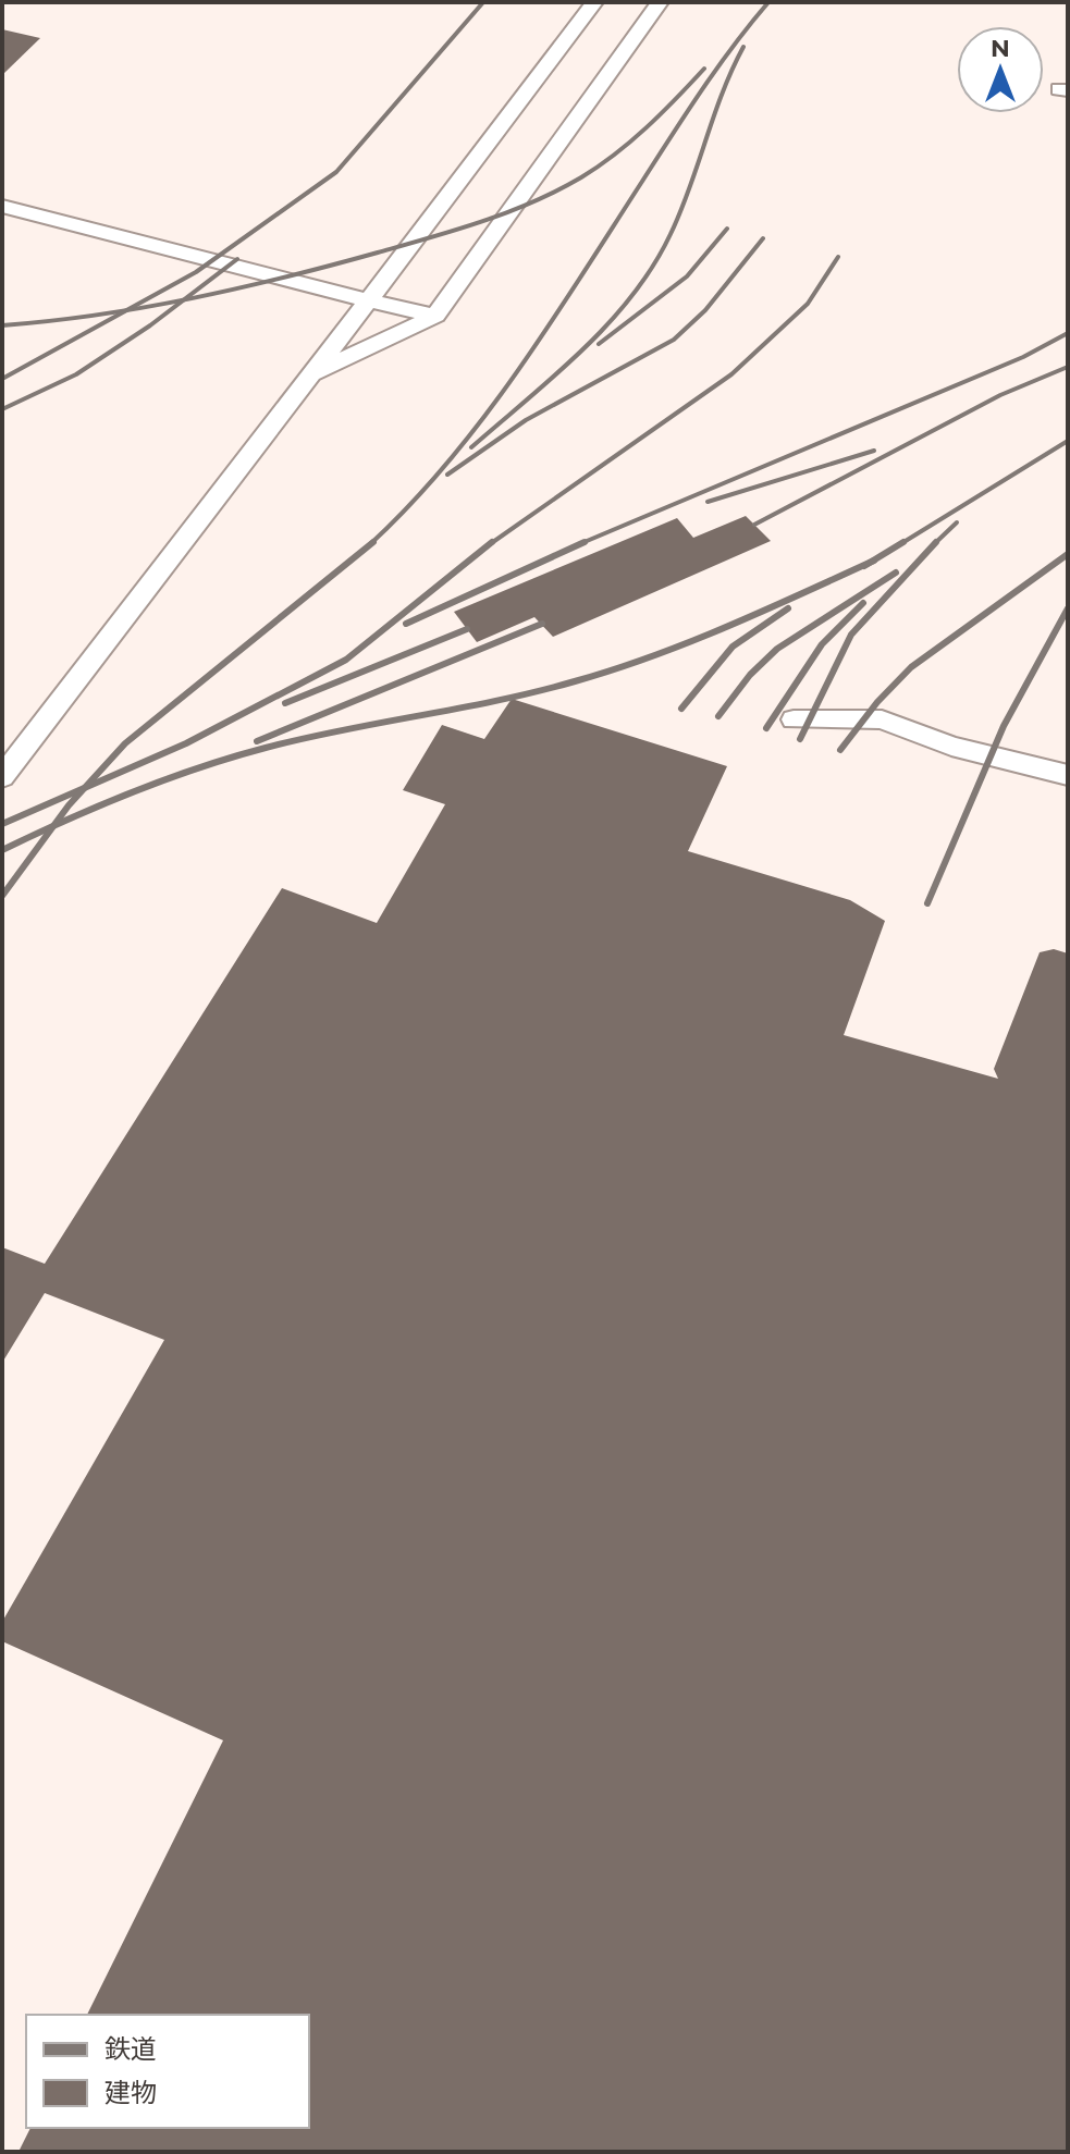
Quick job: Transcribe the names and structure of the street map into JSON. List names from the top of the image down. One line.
{"legend":["鉄道","建物"],"north":"top"}
